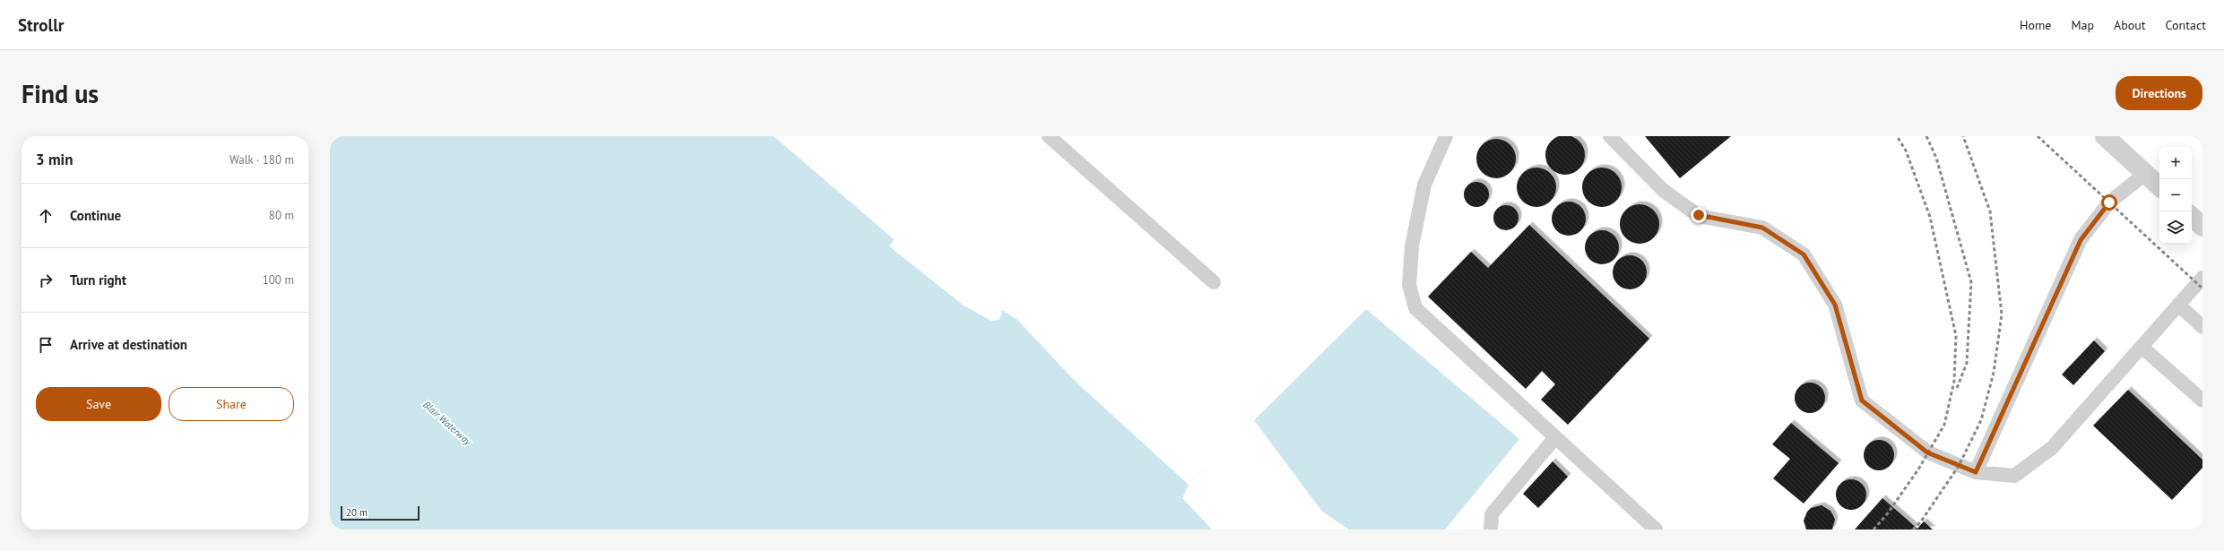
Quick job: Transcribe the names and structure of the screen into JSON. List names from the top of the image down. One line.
{"water":["Blair Waterway"],"scale_bar":"20 m","page":{"header":"Strollr","nav":["Home","Map","About","Contact"],"buttons":["Directions",["Save","Share"]],"title":"Find us","heading":["3 min","Walk · 180 m"],"map_buttons":["+","−"],"list":[["Continue","80 m"],["Turn right","100 m"],"Arrive at destination"],"scale":"20 m"}}
